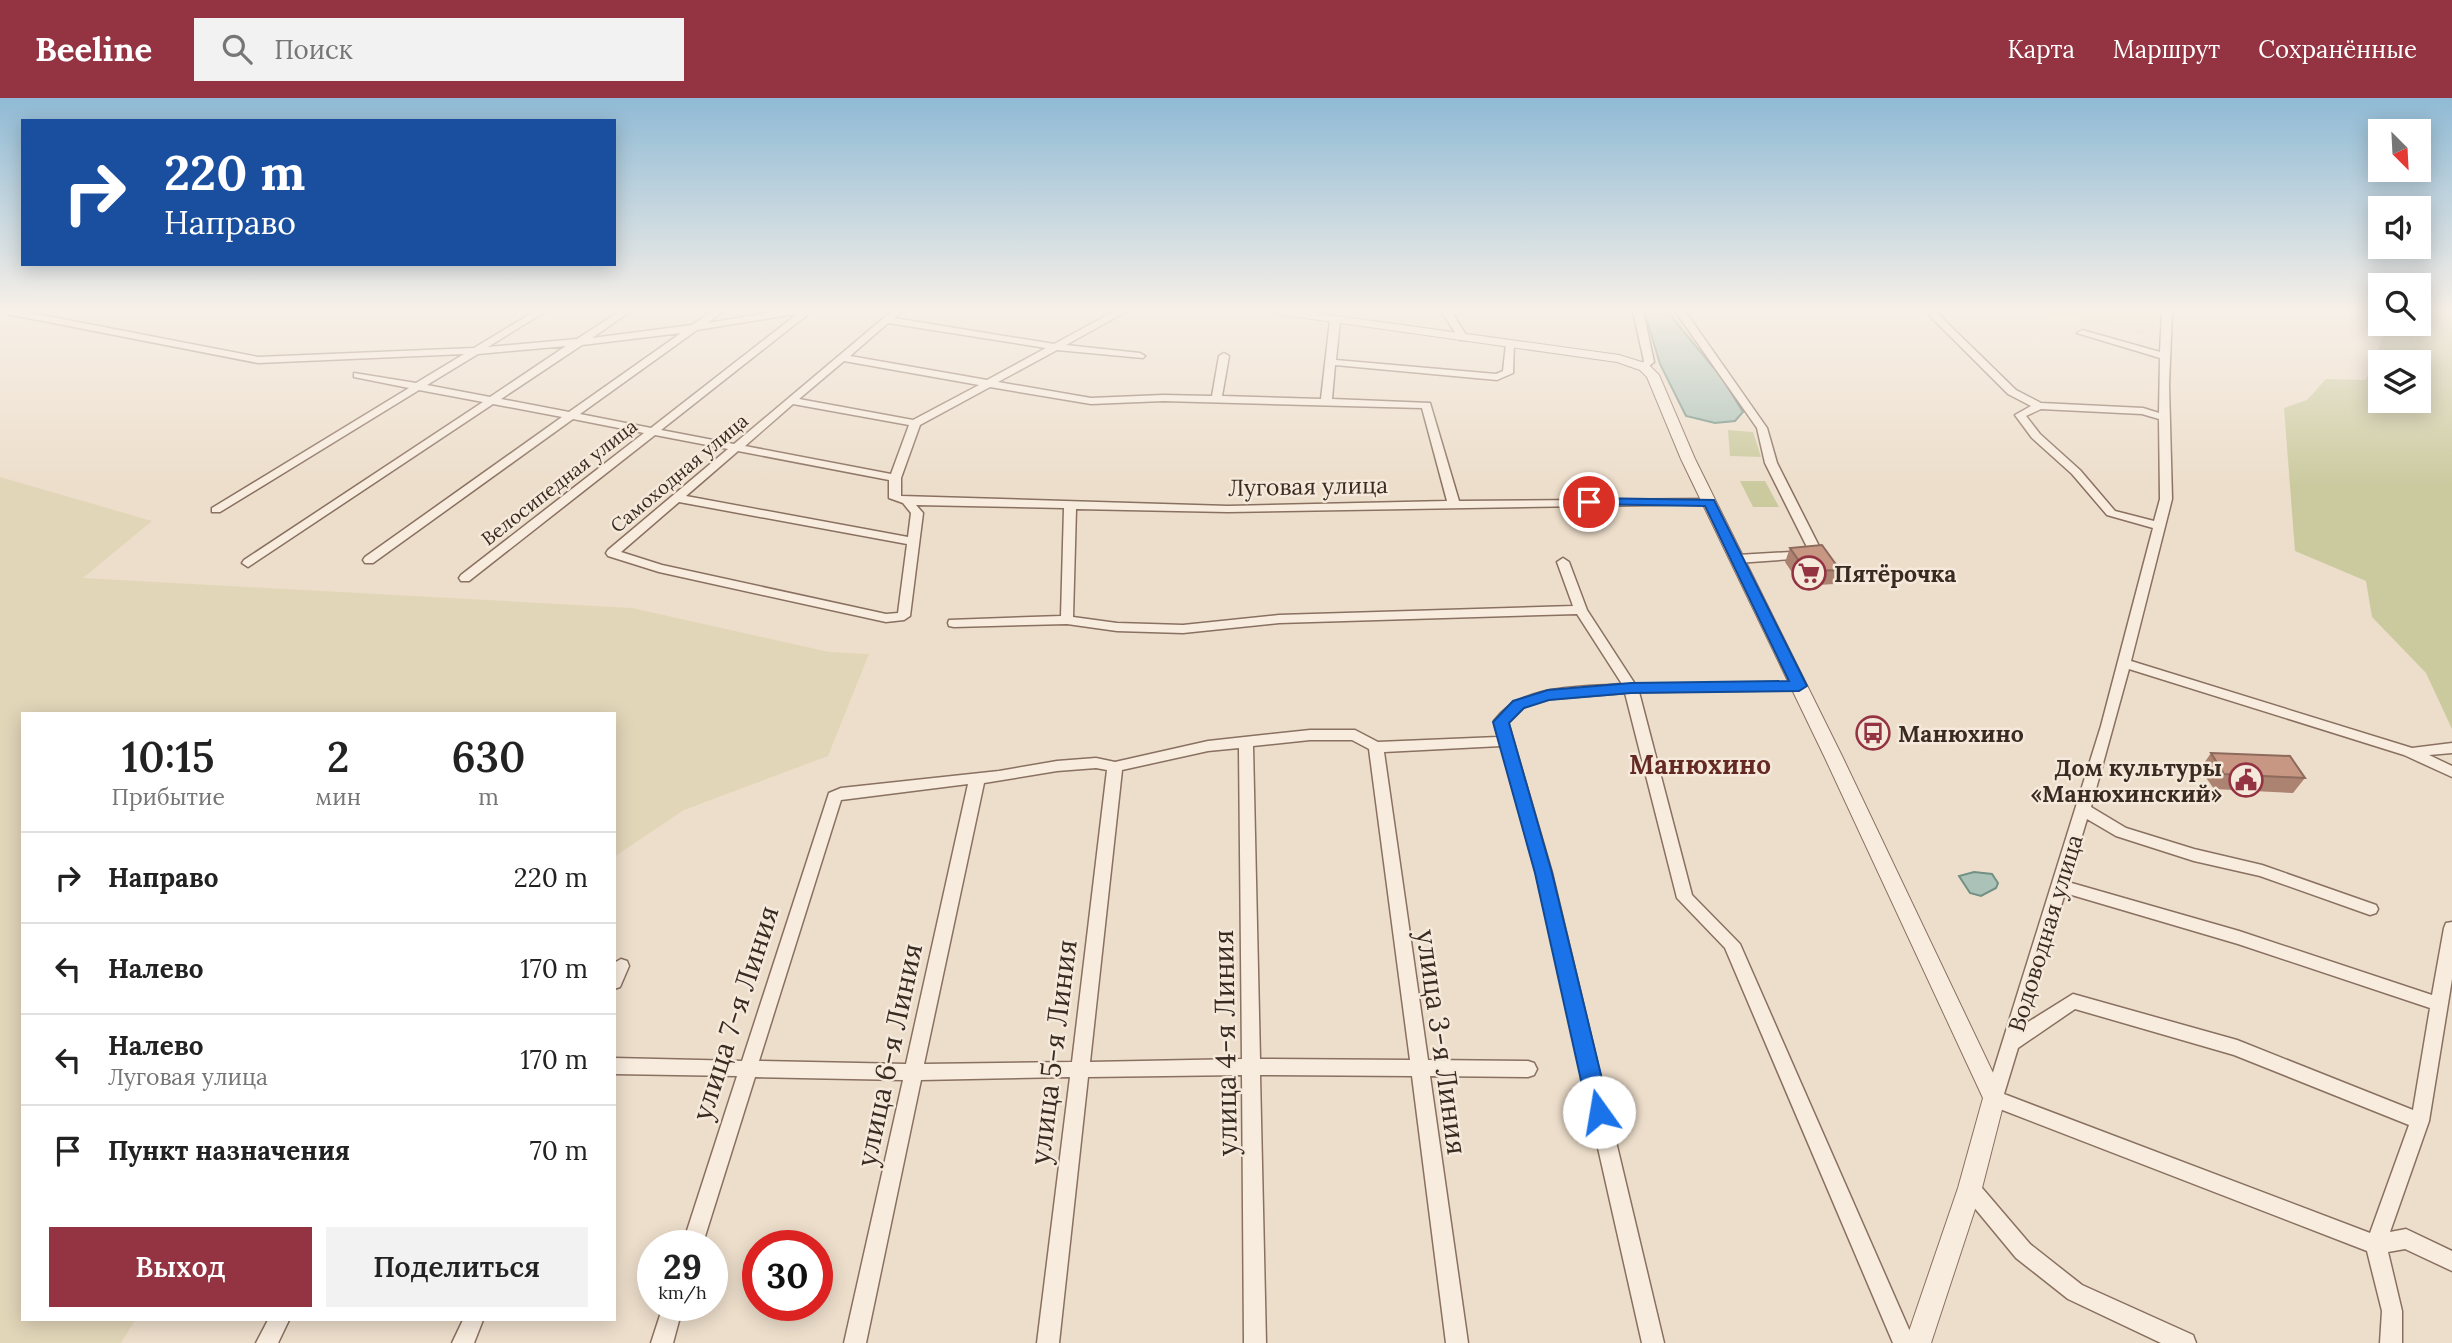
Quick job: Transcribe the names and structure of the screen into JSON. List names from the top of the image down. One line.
{"streets":{"street":["Самоходная улица","Велосипедная улица","Луговая улица","Водоводная улица","улица 7-я Линия","улица 3-я Линия","улица 4-я Линия","улица 5-я Линия","улица 6-я Линия"]},"crossings":[["улица 7-я Линия","улица 6-я Линия"]],"districts":["Манюхино"],"places":{"supermarket":["Пятёрочка"],"bus stop":["Манюхино"],"public building":["Дом культуры «Манюхинский»"]},"north":"bottom right","page":{"header":"Beeline","search":"Поиск","nav":["Карта","Маршрут","Сохранённые"],"turn":["220 m","Направо"],"eta":["10:15","Прибытие","2","мин","630","m"],"list":[{"name":"Направо","value":"220 m"},{"name":"Налево","value":"170 m"},{"name":"Налево","note":"Луговая улица","value":"170 m"},{"name":"Пункт назначения","value":"70 m"}],"buttons":["Выход","Поделиться"],"speed":"29 km/h","limit":"30"}}
